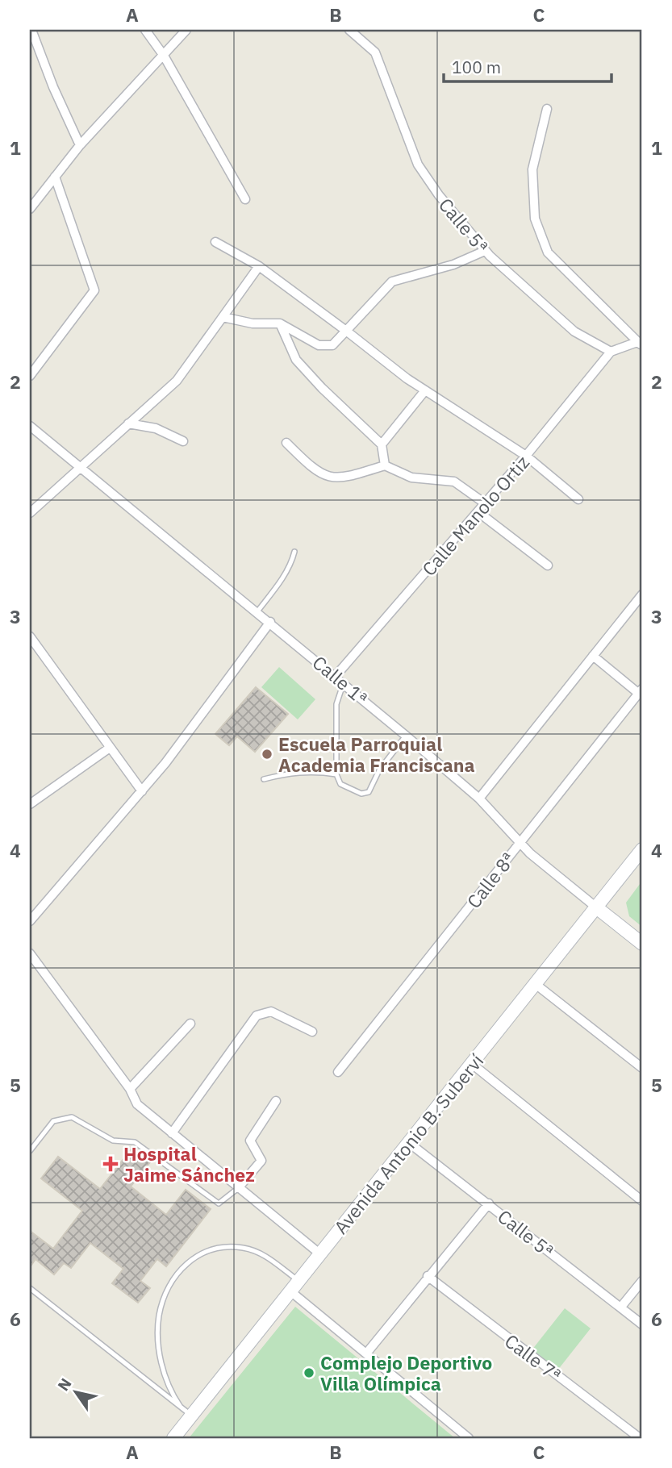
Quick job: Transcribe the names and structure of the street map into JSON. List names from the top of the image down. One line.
{"streets":{"main road":["Calle 1ª","Avenida Antonio B. Suberví"],"street":["Calle 5ª","Calle Manolo Ortiz","Calle 8ª","Calle 7ª"]},"crossings":[["Calle 5ª","Calle Manolo Ortiz"],["Calle 5ª","Avenida Antonio B. Suberví"],["Calle Manolo Ortiz","Calle 1ª"],["Calle 1ª","Calle 8ª"],["Calle 1ª","Avenida Antonio B. Suberví"]],"places":{"other":["Escuela Parroquial Academia Franciscana","Complejo Deportivo Villa Olímpica"],"health":["Hospital Jaime Sánchez"]},"scale_bar":"100 m","north":"top left","grid":{"columns":["A","B","C"],"rows":["1","2","3","4","5","6"]}}
